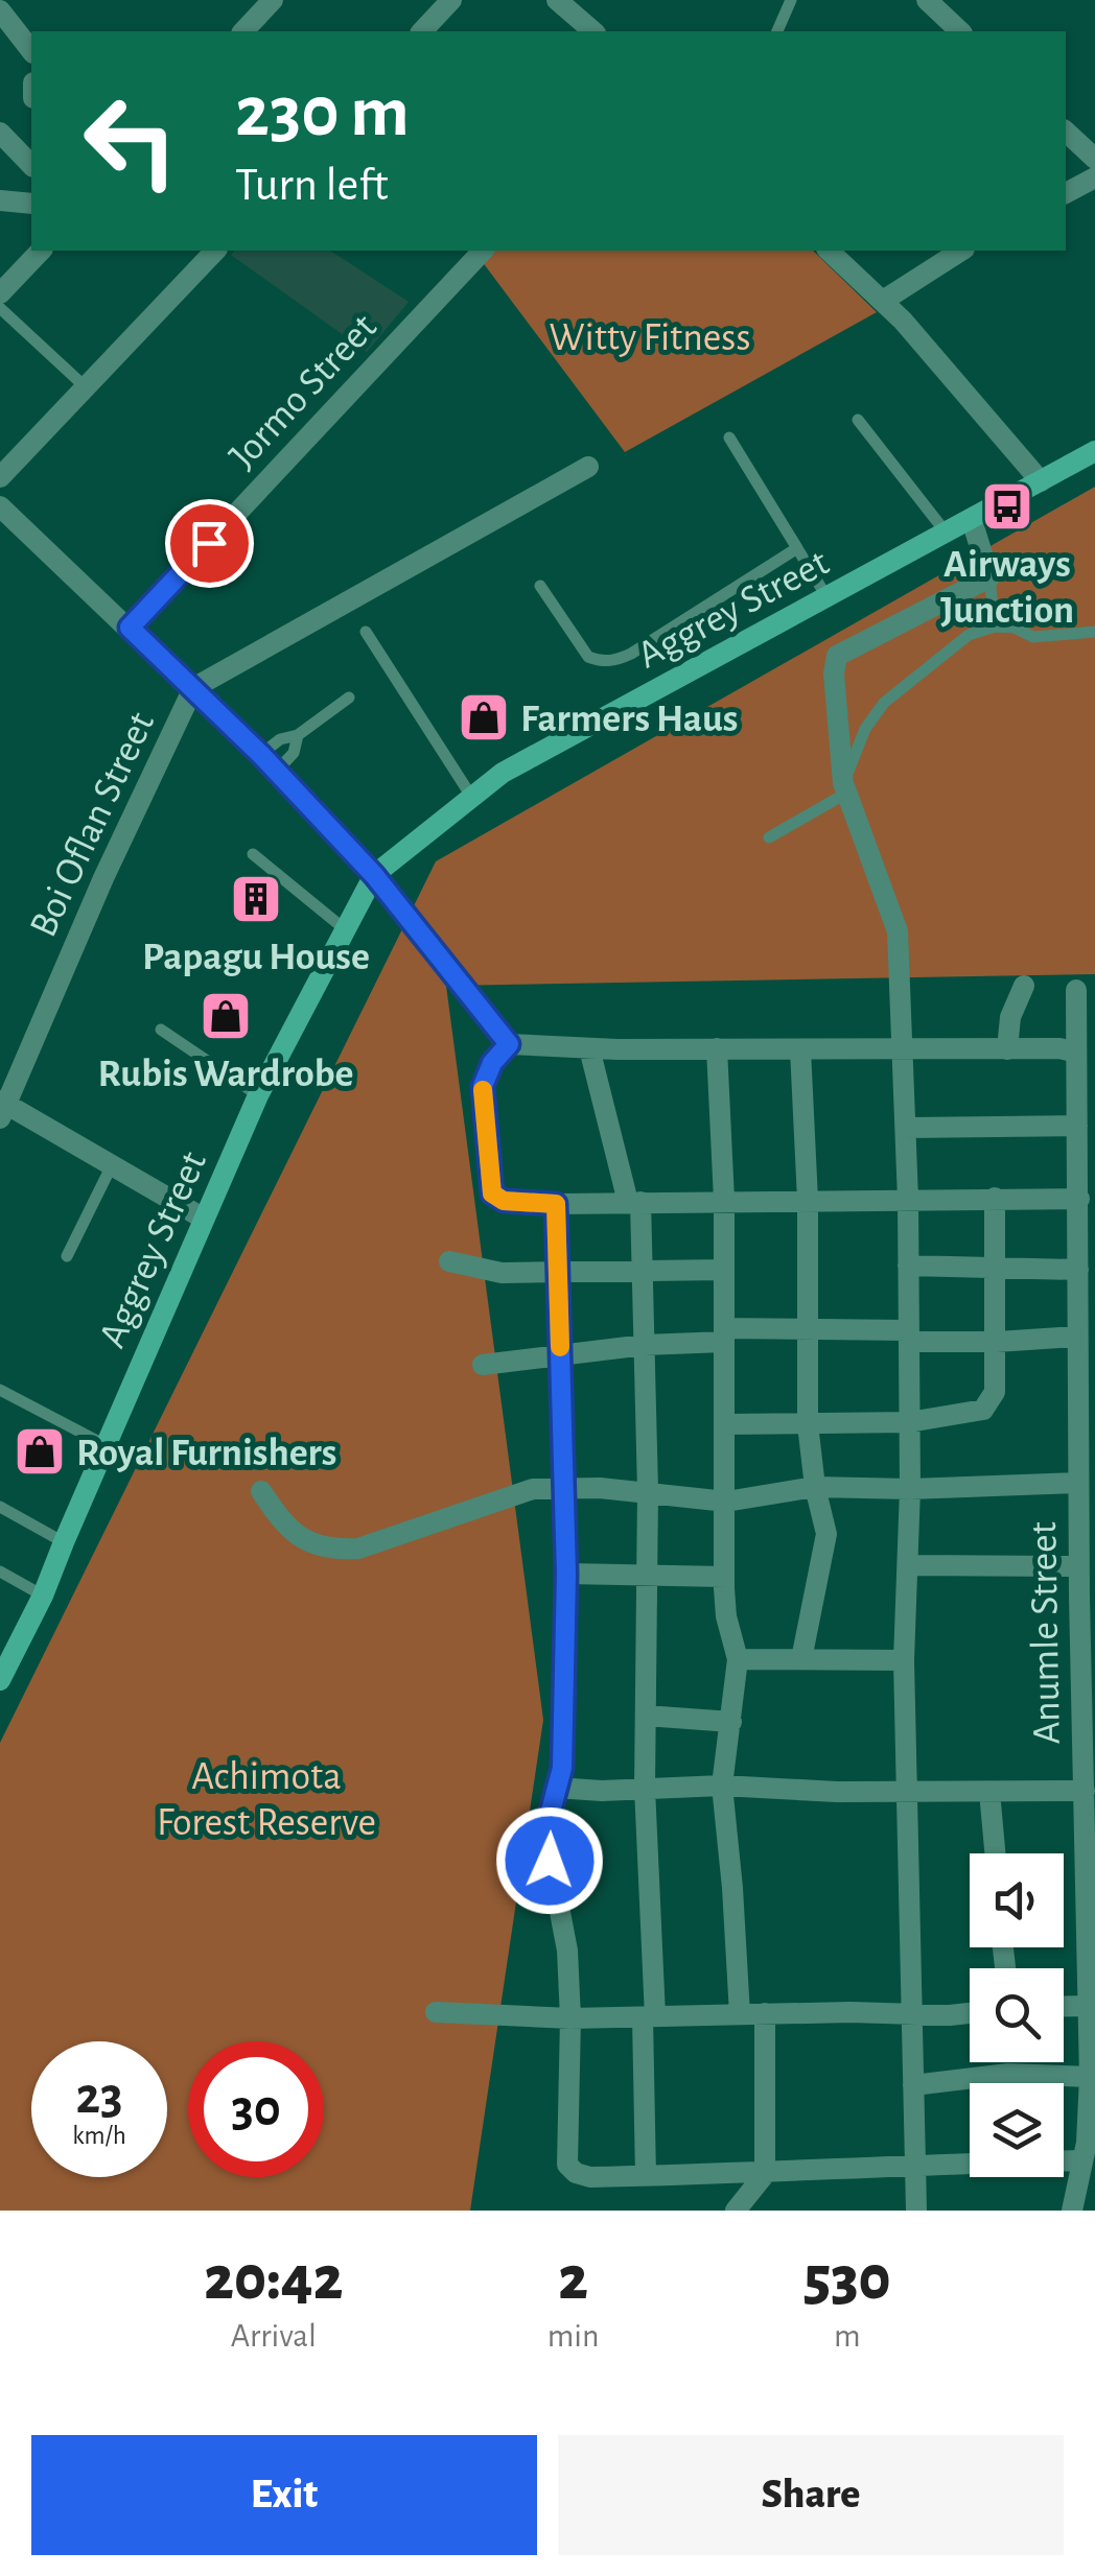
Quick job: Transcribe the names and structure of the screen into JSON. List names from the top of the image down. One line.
{"streets":{"main road":["Aggrey Street"],"street":["Jormo Street","Boi Oflan Street","Anumle Street"]},"parks":["Witty Fitness","Achimota Forest Reserve"],"places":{"bus stop":["Airways Junction"],"shop":["Farmers Haus","Rubis Wardrobe","Royal Furnishers"],"building":["Papagu House"]},"page":{"turn":["230 m","Turn left"],"speed":"23 km/h","limit":"30","eta":["20:42","Arrival","2","min","530","m"],"buttons":["Exit","Share"]}}
